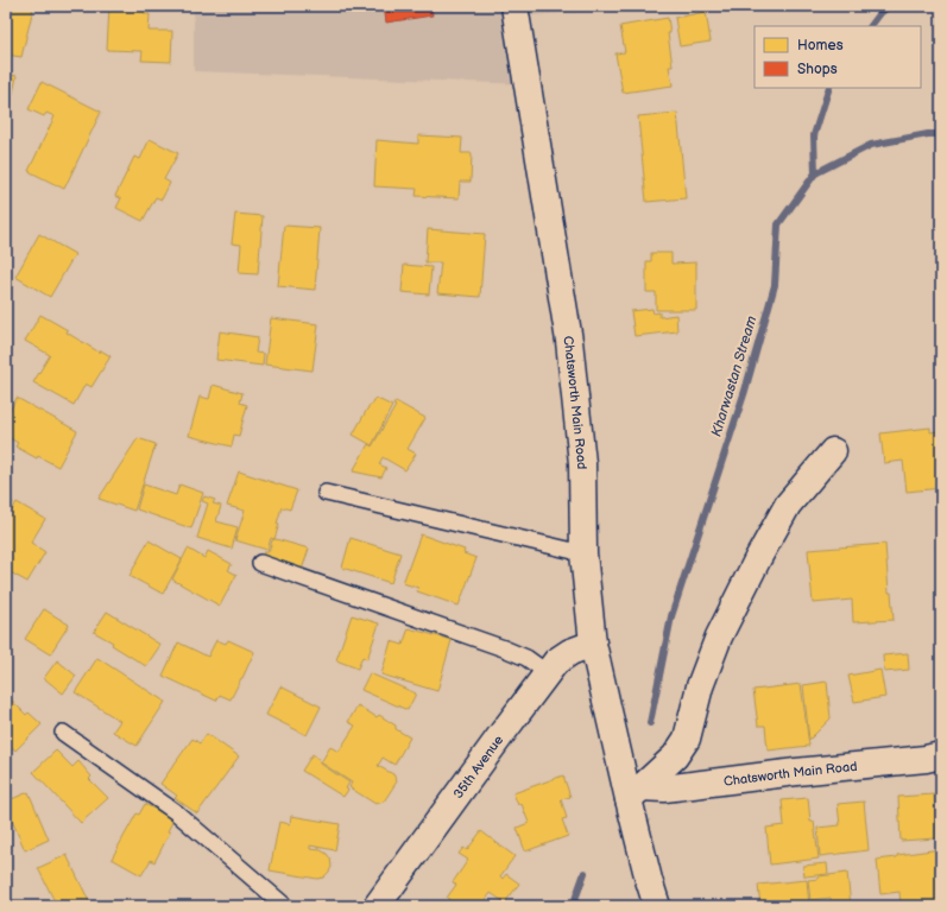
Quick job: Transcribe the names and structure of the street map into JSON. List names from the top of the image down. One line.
{"streets":{"street":["Chatsworth Main Road","35th Avenue"]},"crossings":[["Chatsworth Main Road","35th Avenue"]],"water":["Kharwastan Stream"],"legend":["Homes","Shops"]}
